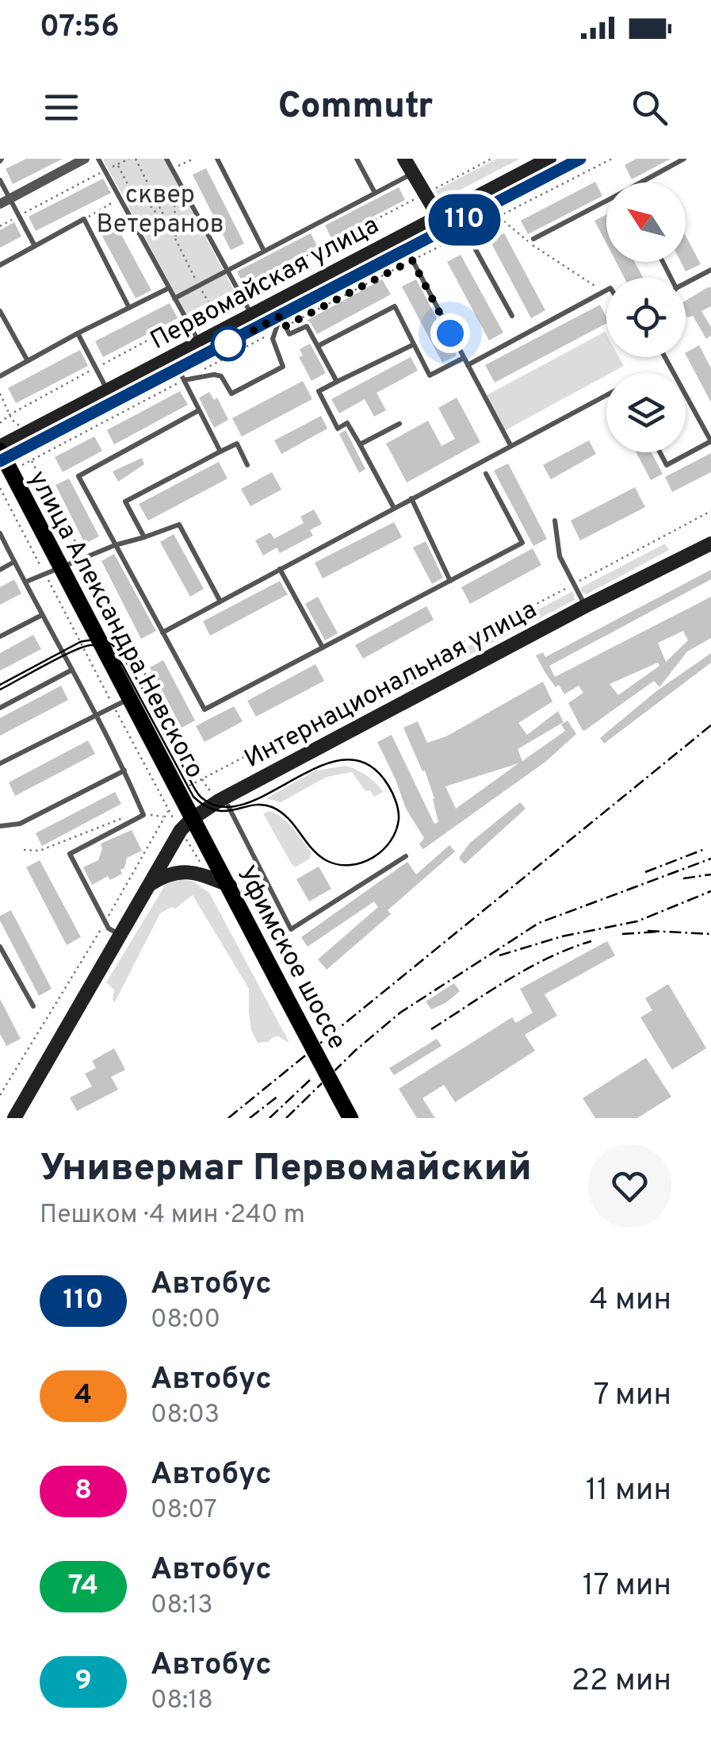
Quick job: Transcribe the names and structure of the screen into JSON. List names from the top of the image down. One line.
{"streets":{"main road":["Первомайская улица","улица Александра Невского","Интернациональная улица","Уфимское шоссе"]},"crossings":[["Первомайская улица","улица Александра Невского"],["улица Александра Невского","Интернациональная улица"],["улица Александра Невского","Уфимское шоссе"],["Интернациональная улица","Уфимское шоссе"]],"parks":["сквер Ветеранов"],"lines":["bus line 110"],"north":"top left","page":{"status":"07:56","header":"Commutr","on_map":"110","heading":["Универмаг Первомайский","Пешком · 4 мин · 240 m"],"list":[{"mark":"110","name":"Автобус","note":"08:00","value":"4 мин"},{"mark":"4","name":"Автобус","note":"08:03","value":"7 мин"},{"mark":"8","name":"Автобус","note":"08:07","value":"11 мин"},{"mark":"74","name":"Автобус","note":"08:13","value":"17 мин"},{"mark":"9","name":"Автобус","note":"08:18","value":"22 мин"}]}}
